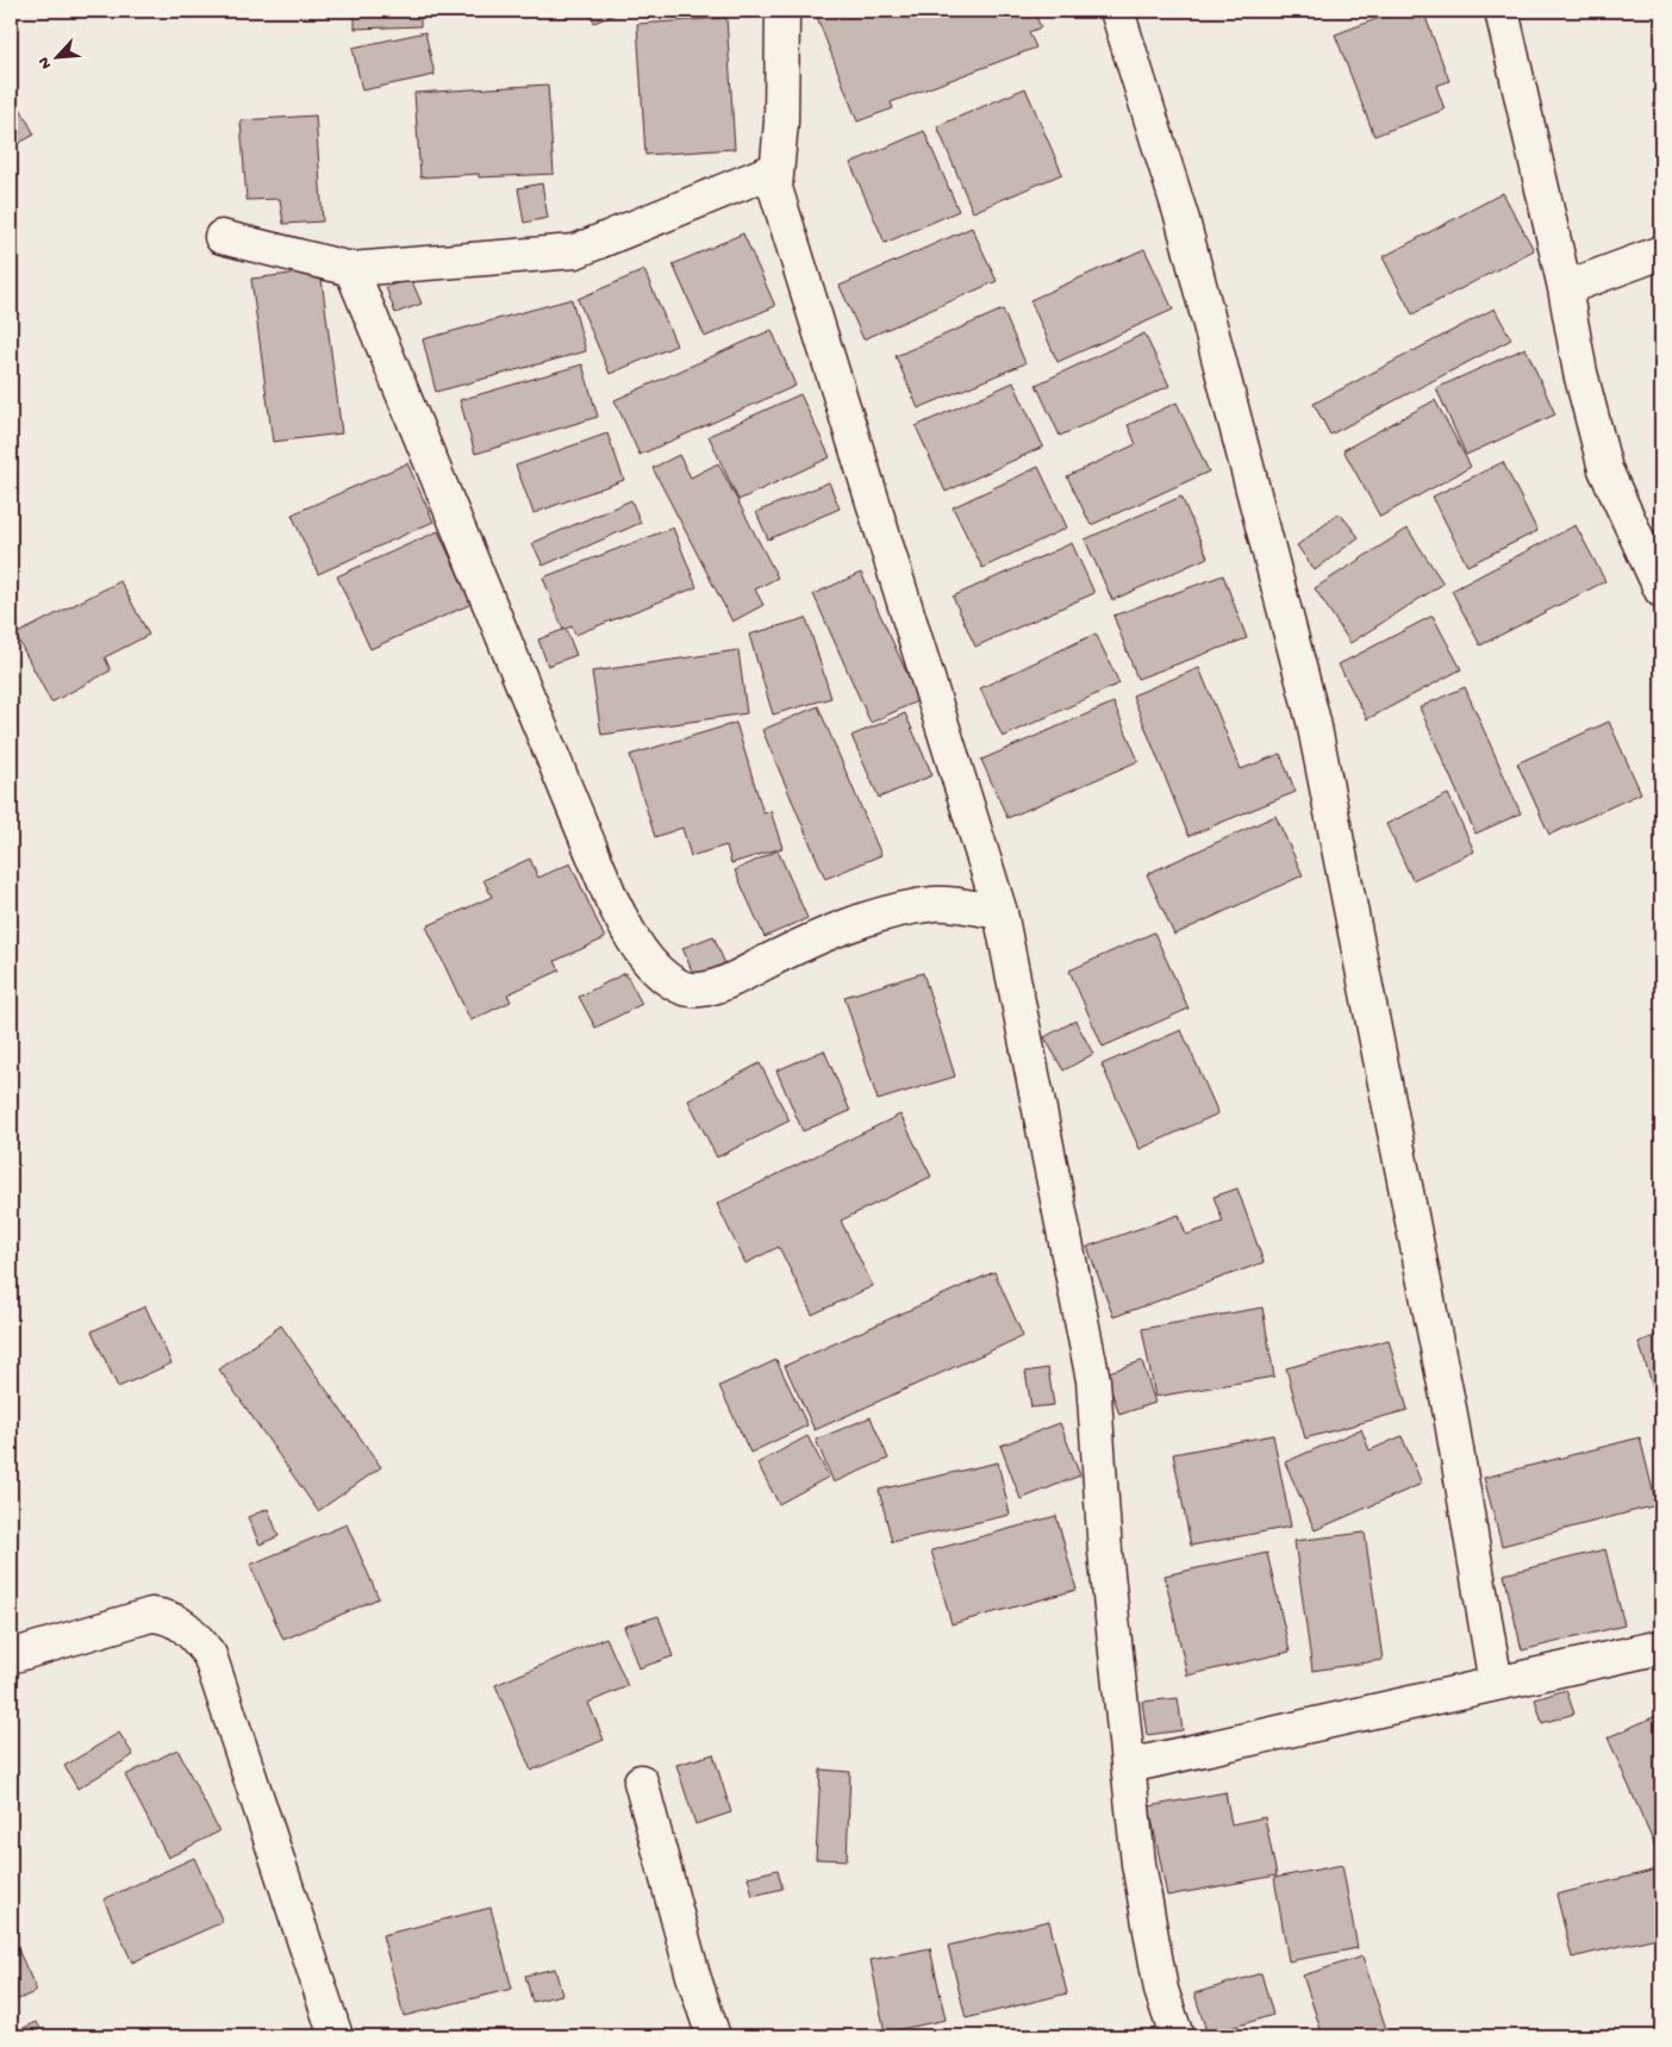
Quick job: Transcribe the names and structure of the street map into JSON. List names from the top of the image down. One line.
{"north":"bottom left"}
